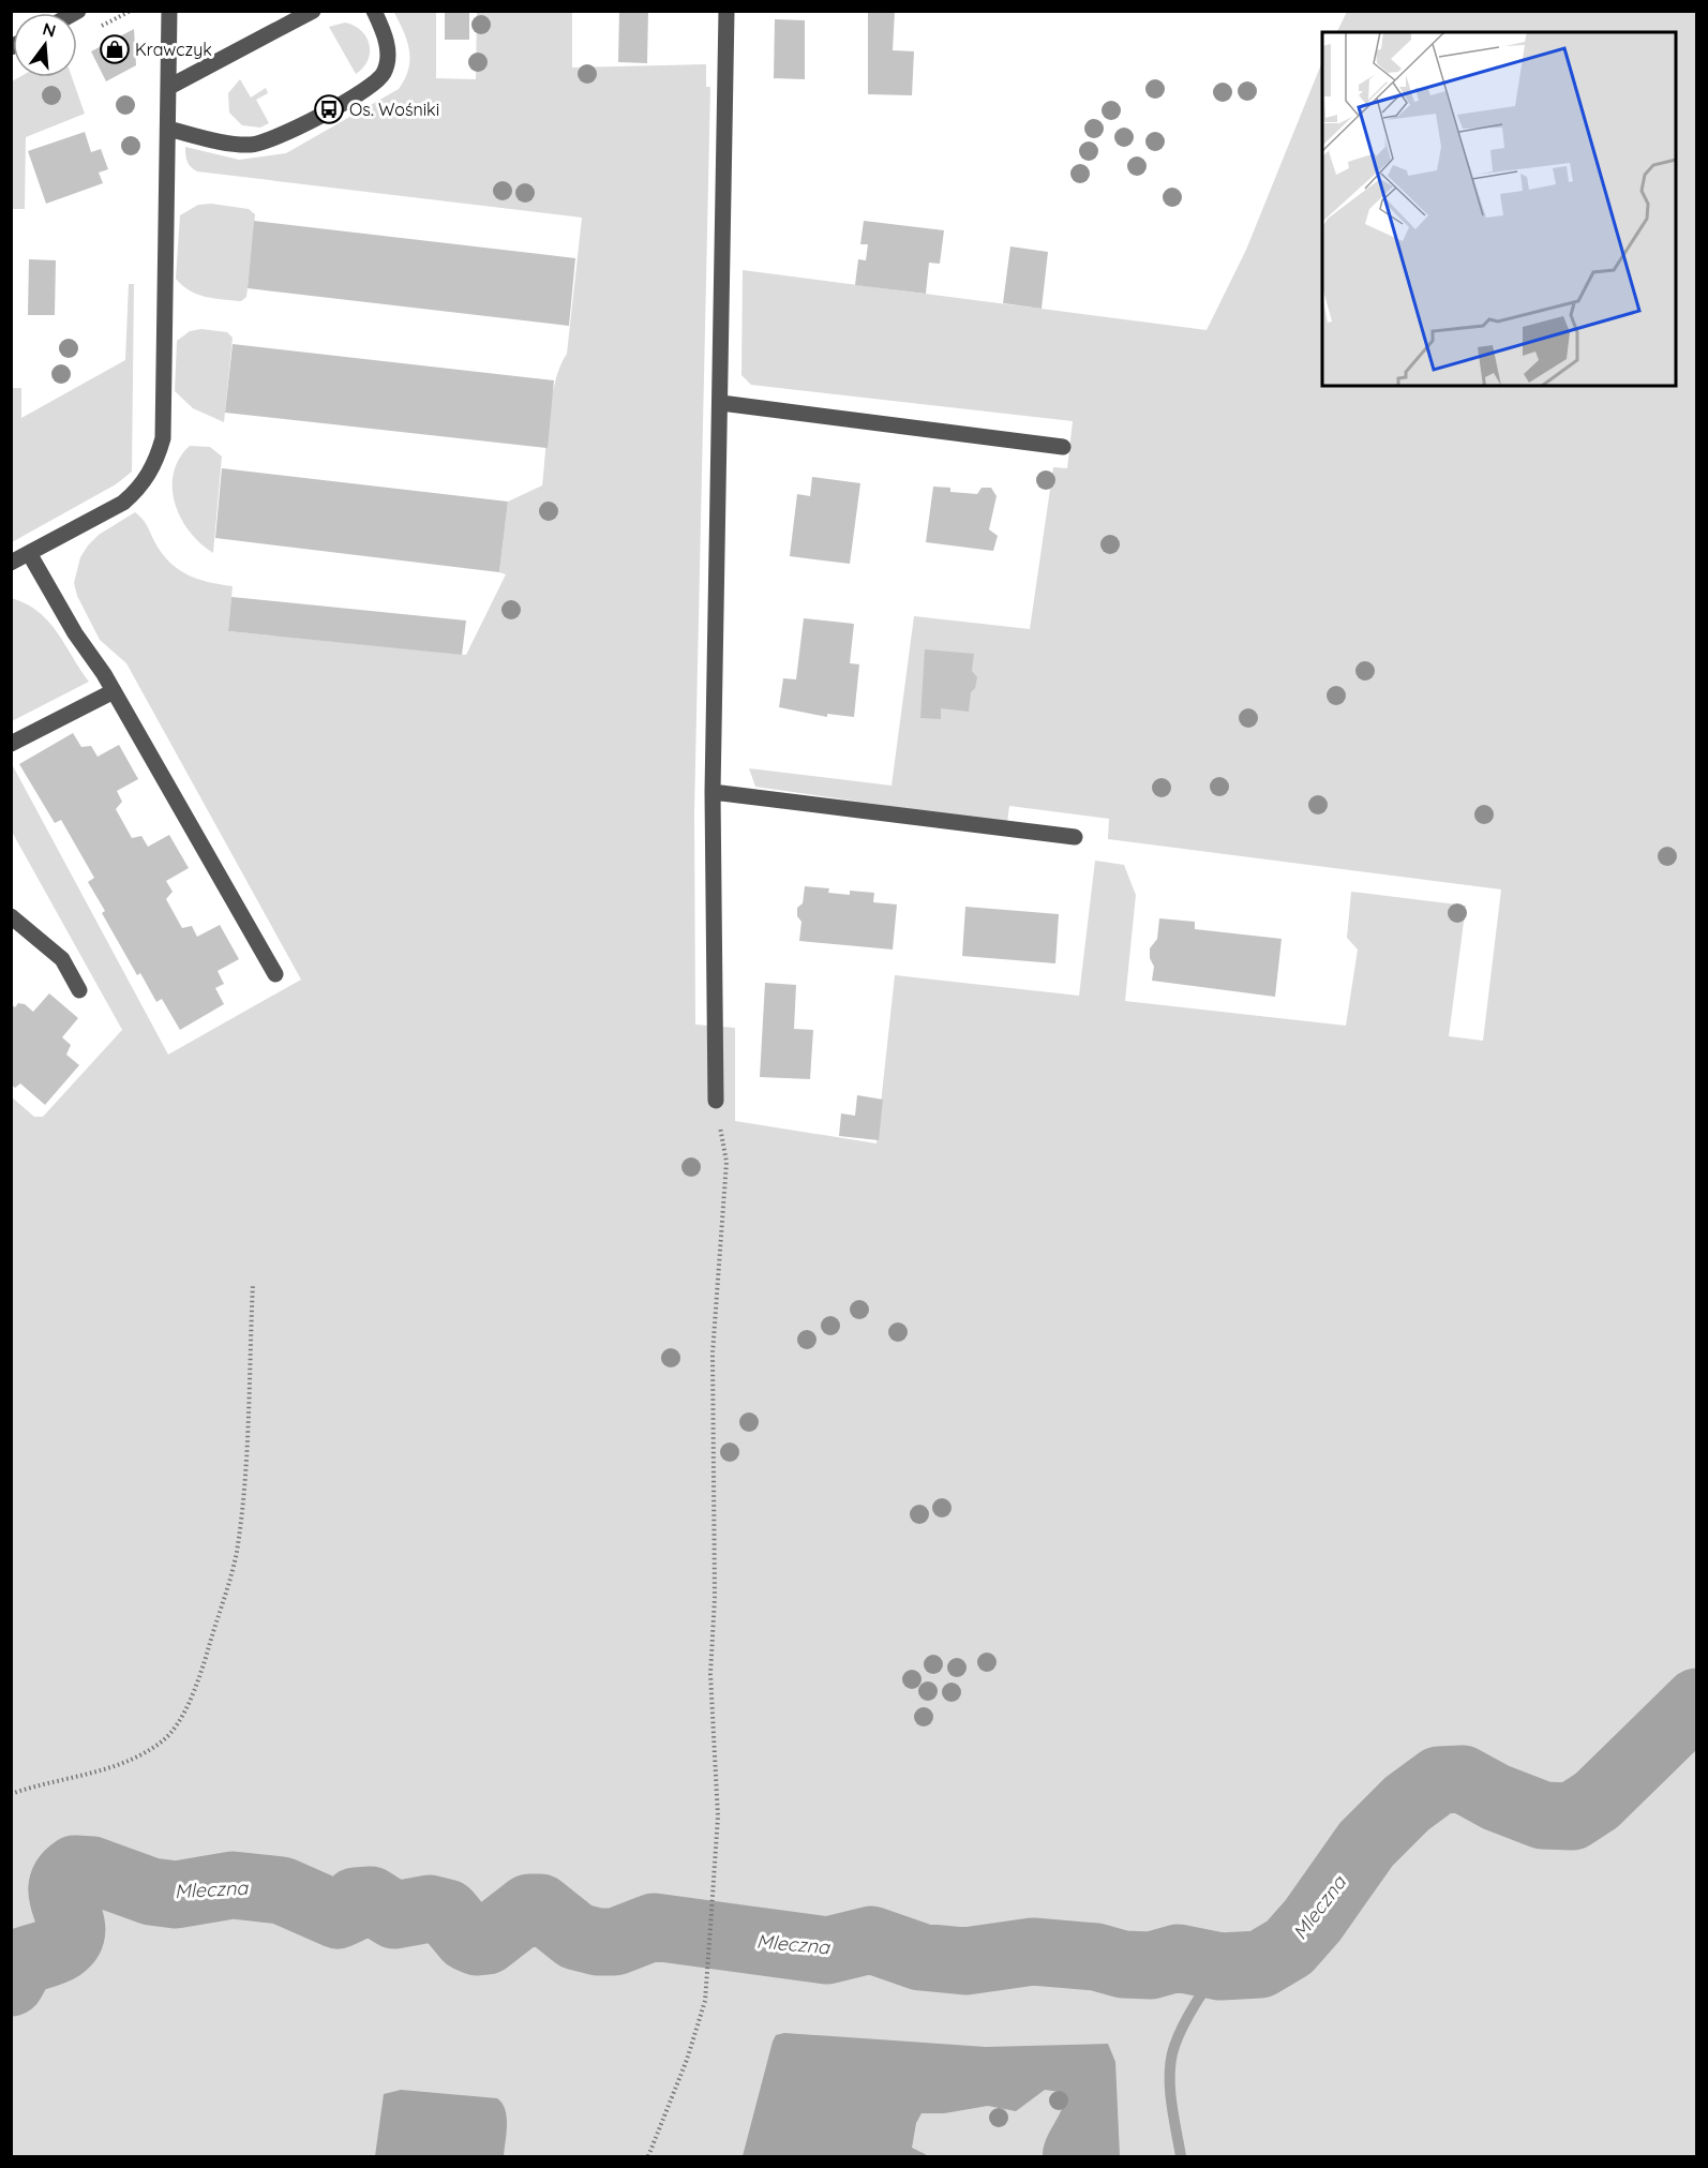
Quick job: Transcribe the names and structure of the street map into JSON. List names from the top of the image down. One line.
{"water":["Mleczna"],"places":{"shop":["Krawczyk"],"bus stop":["Os. Wośniki"]},"north":"top"}
